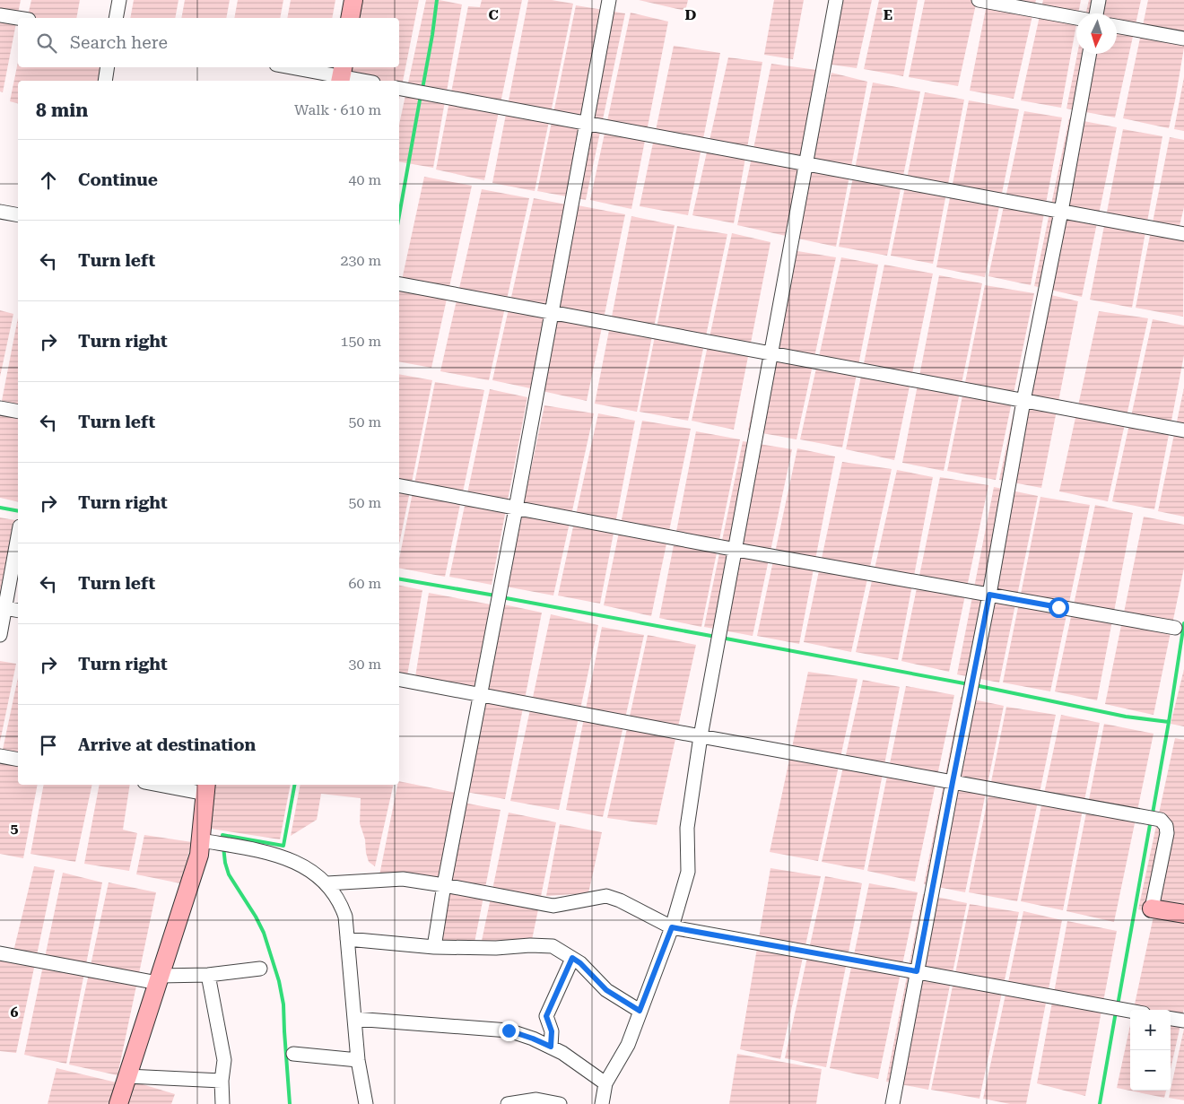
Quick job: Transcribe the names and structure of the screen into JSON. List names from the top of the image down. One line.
{"north":"bottom","page":{"search":"Search here","heading":["8 min","Walk · 610 m"],"list":[["Continue","40 m"],["Turn left","230 m"],["Turn right","150 m"],["Turn left","50 m"],["Turn right","50 m"],["Turn left","60 m"],["Turn right","30 m"],"Arrive at destination"],"map_buttons":["+","−"]},"grid":{"columns":["C","D","E"],"rows":["5","6"]}}
